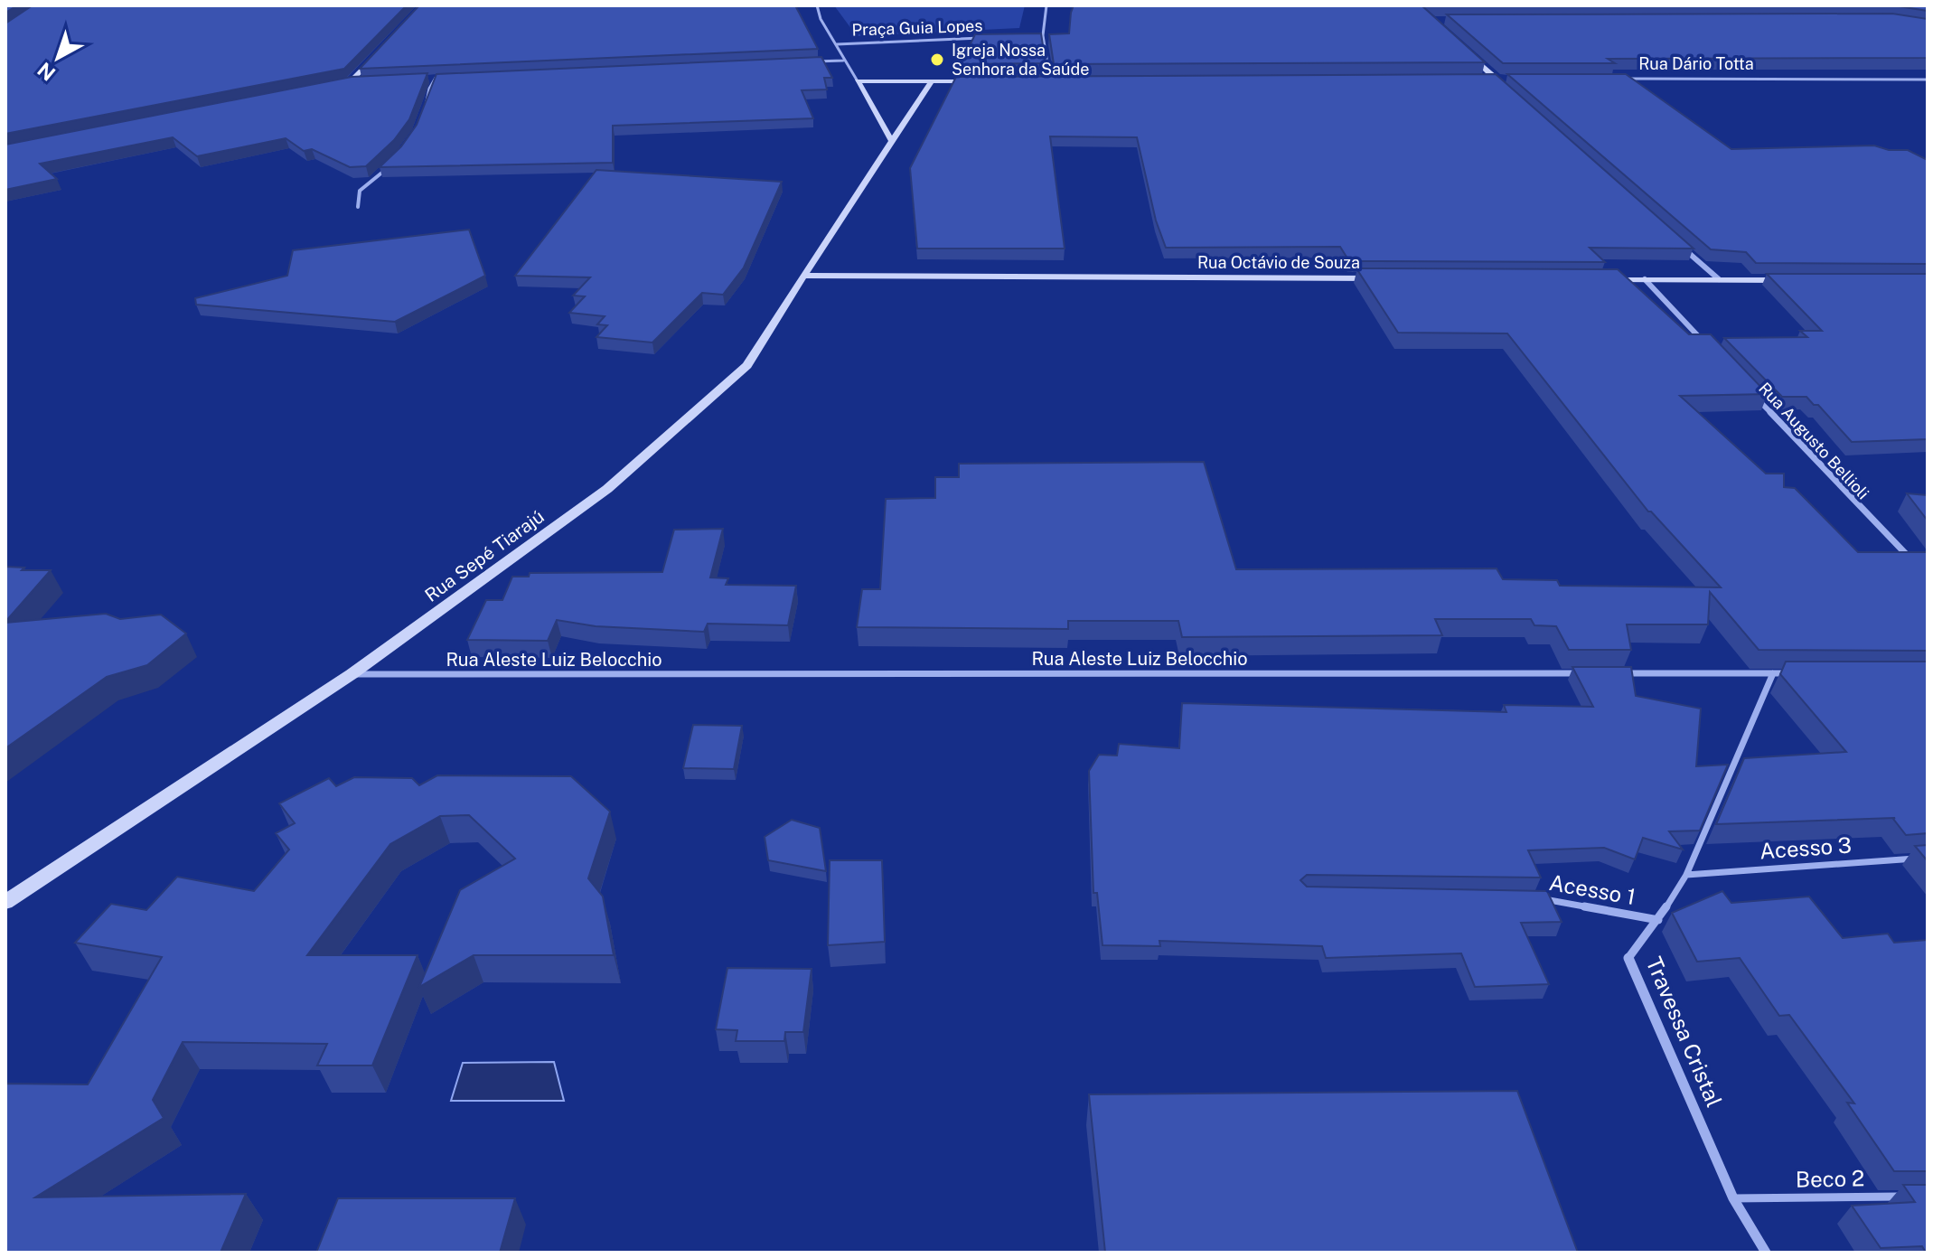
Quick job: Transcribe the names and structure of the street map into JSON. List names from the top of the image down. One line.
{"streets":{"street":["Praça Guia Lopes","Rua Dário Totta","Rua Octávio de Souza","Rua Augusto Bellioli","Rua Sepé Tiarajú","Travessa Cristal"],"lane":["Rua Aleste Luiz Belocchio","Acesso 3","Acesso 1","Beco 2"]},"crossings":[["Rua Octávio de Souza","Rua Sepé Tiarajú"],["Rua Sepé Tiarajú","Rua Aleste Luiz Belocchio"],["Acesso 3","Travessa Cristal"],["Acesso 1","Travessa Cristal"],["Travessa Cristal","Beco 2"]],"places":["Igreja Nossa Senhora da Saúde"],"north":"bottom left"}
